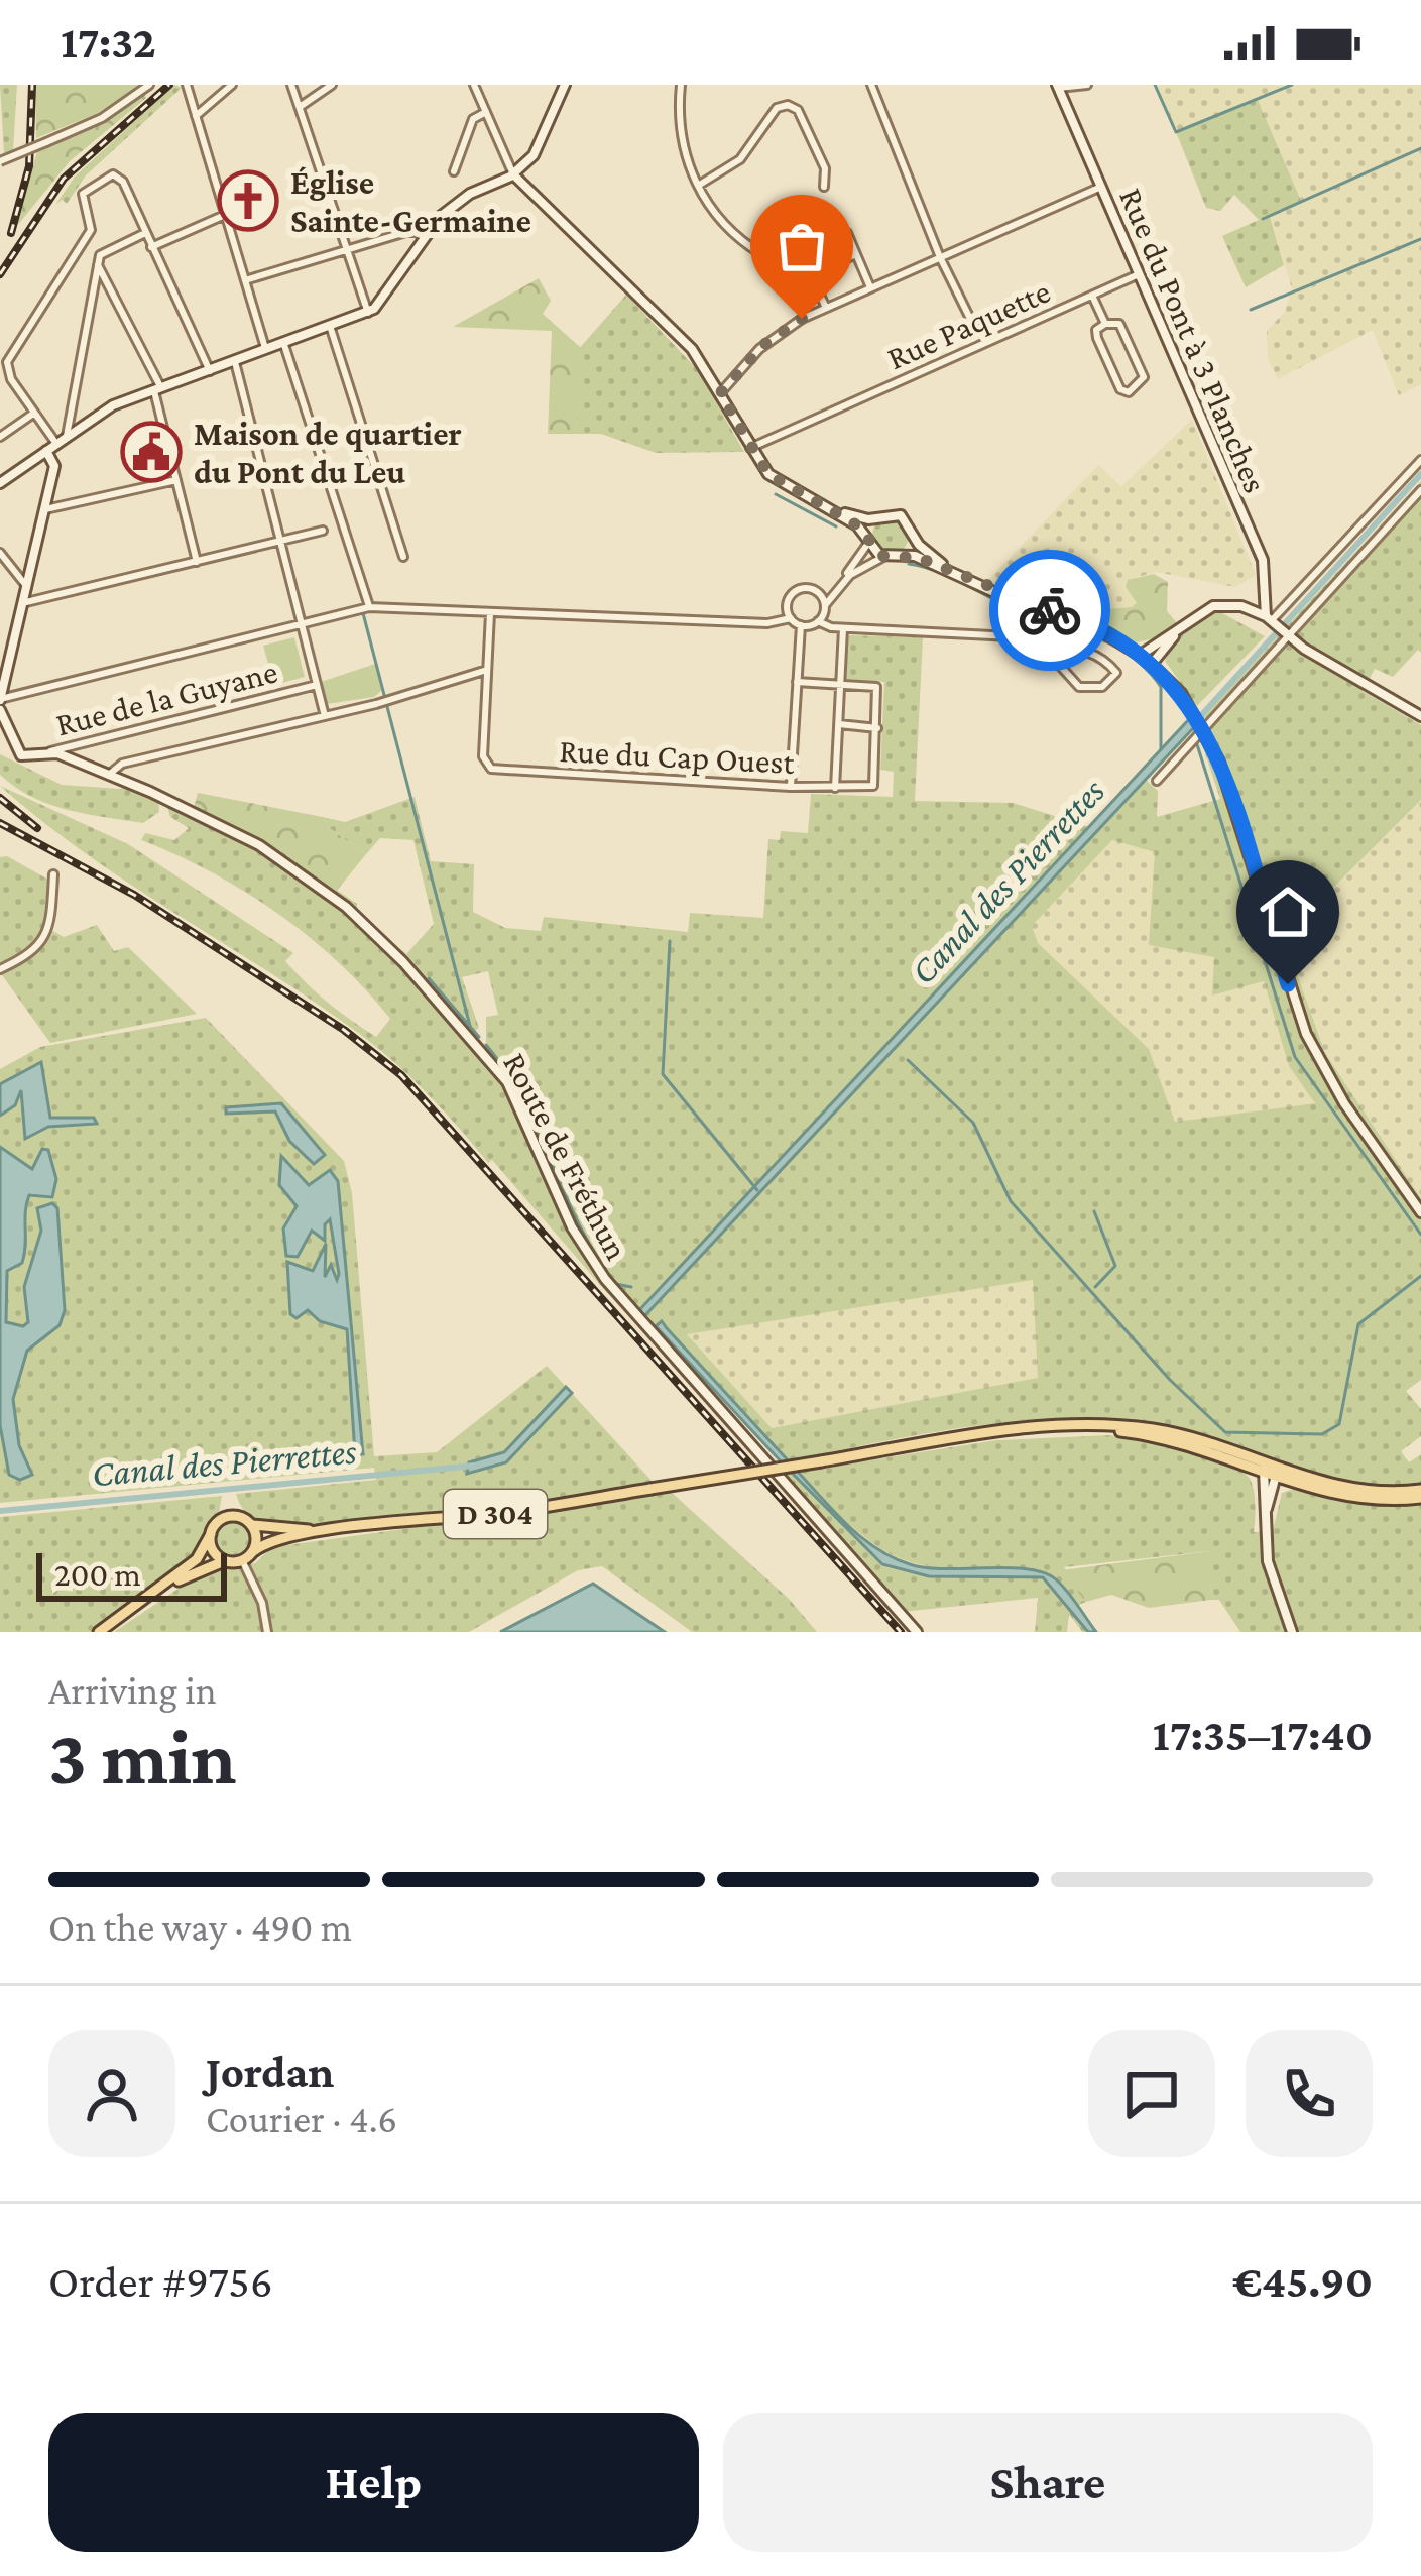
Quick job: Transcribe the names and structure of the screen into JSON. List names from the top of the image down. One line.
{"streets":{"main road":["D 304"],"street":["Rue Paquette","Rue du Pont à 3 Planches","Rue de la Guyane","Rue du Cap Ouest","Route de Fréthun"]},"crossings":[["Rue Paquette","Rue du Pont à 3 Planches"],["Rue de la Guyane","Route de Fréthun"]],"water":["Canal des Pierrettes"],"places":{"church":["Église Sainte-Germaine"],"public building":["Maison de quartier du Pont du Leu"]},"scale_bar":"200 m","page":{"status":"17:32","scale":"200 m","heading":["3 min","Arriving in","17:35–17:40"],"panel":["Jordan","Courier · 4.6","Order #9756","€45.90"],"bar":"On the way · 490 m","buttons":["Help","Share"]}}
